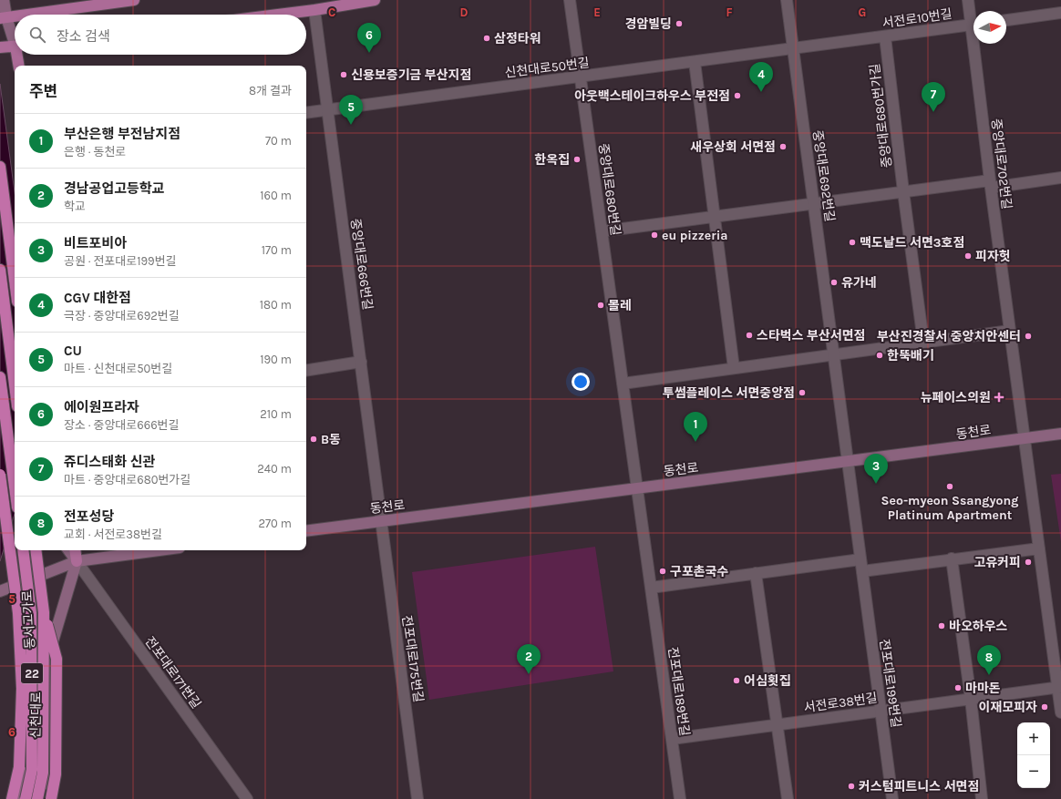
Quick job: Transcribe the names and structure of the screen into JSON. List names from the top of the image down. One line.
{"streets":{"highway":["동서고가로","22"],"main road":["동천로","신천대로"],"street":["서전로10번길","신천대로50번길","중앙대로680번가길","중앙대로702번길","중앙대로692번길","중앙대로680번길","중앙대로666번길","전포대로175번길","전포대로171번길","전포대로199번길","전포대로189번길","서전로38번길"]},"crossings":[["서전로10번길","신천대로50번길"],["서전로10번길","중앙대로680번가길"],["서전로10번길","중앙대로692번길"],["신천대로50번길","중앙대로692번길"],["신천대로50번길","중앙대로680번길"],["신천대로50번길","중앙대로666번길"],["중앙대로702번길","동천로"],["중앙대로702번길","서전로38번길"],["중앙대로692번길","동천로"],["중앙대로692번길","전포대로199번길"],["중앙대로680번길","동천로"],["중앙대로680번길","전포대로189번길"],["중앙대로666번길","동천로"],["중앙대로666번길","전포대로175번길"],["동천로","전포대로175번길"],["동천로","전포대로199번길"],["동천로","전포대로189번길"],["전포대로171번길","신천대로"],["전포대로199번길","서전로38번길"],["전포대로189번길","서전로38번길"]],"places":{"other":["경암빌딩","삼정타워","신용보증기금 부산지점","아웃백스테이크하우스 부전점","새우상회 서면점","한옥집","eu pizzeria","맥도날드 서면3호점","피자헛","유가네","몰레","스타벅스 부산서면점","부산진경찰서 중앙치안센터","한뚝배기","투썸플레이스 서면중앙점","B동","Seo-myeon Ssangyong Platinum Apartment","고유커피","구포촌국수","바오하우스","어심횟집","마마돈","이재모피자","커스텀피트니스 서면점"],"health":["뉴페이스의원"]},"north":"right","page":{"search":"장소 검색","pins":["6","4","7","5","1","3","2","8"],"heading":["주변","8개 결과"],"list":[{"mark":"1","name":"부산은행 부전남지점","note":"은행 · 동천로","value":"70 m"},{"mark":"2","name":"경남공업고등학교","note":"학교","value":"160 m"},{"mark":"3","name":"비트포비아","note":"공원 · 전포대로199번길","value":"170 m"},{"mark":"4","name":"CGV 대한점","note":"극장 · 중앙대로692번길","value":"180 m"},{"mark":"5","name":"CU","note":"마트 · 신천대로50번길","value":"190 m"},{"mark":"6","name":"에이원프라자","note":"장소 · 중앙대로666번길","value":"210 m"},{"mark":"7","name":"쥬디스태화 신관","note":"마트 · 중앙대로680번가길","value":"240 m"},{"mark":"8","name":"전포성당","note":"교회 · 서전로38번길","value":"270 m"}],"map_buttons":["+","−"]},"grid":{"columns":["C","D","E","F","G"],"rows":["5","6"]}}
